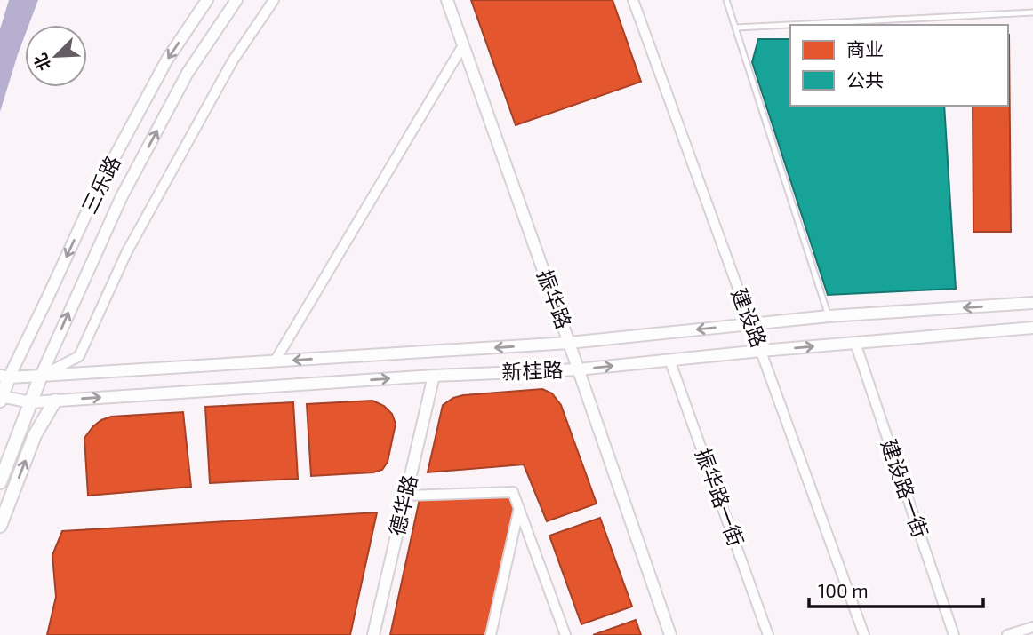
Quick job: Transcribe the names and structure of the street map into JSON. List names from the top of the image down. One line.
{"streets":{"street":["三乐路","振华路","建设路","新桂路","建设路一街","振华路一街","德华路"]},"crossings":[["三乐路","新桂路"],["振华路","新桂路"],["建设路","新桂路"],["新桂路","建设路一街"],["新桂路","振华路一街"],["新桂路","德华路"]],"legend":["商业","公共"],"scale_bar":"100 m","north":"bottom left"}
